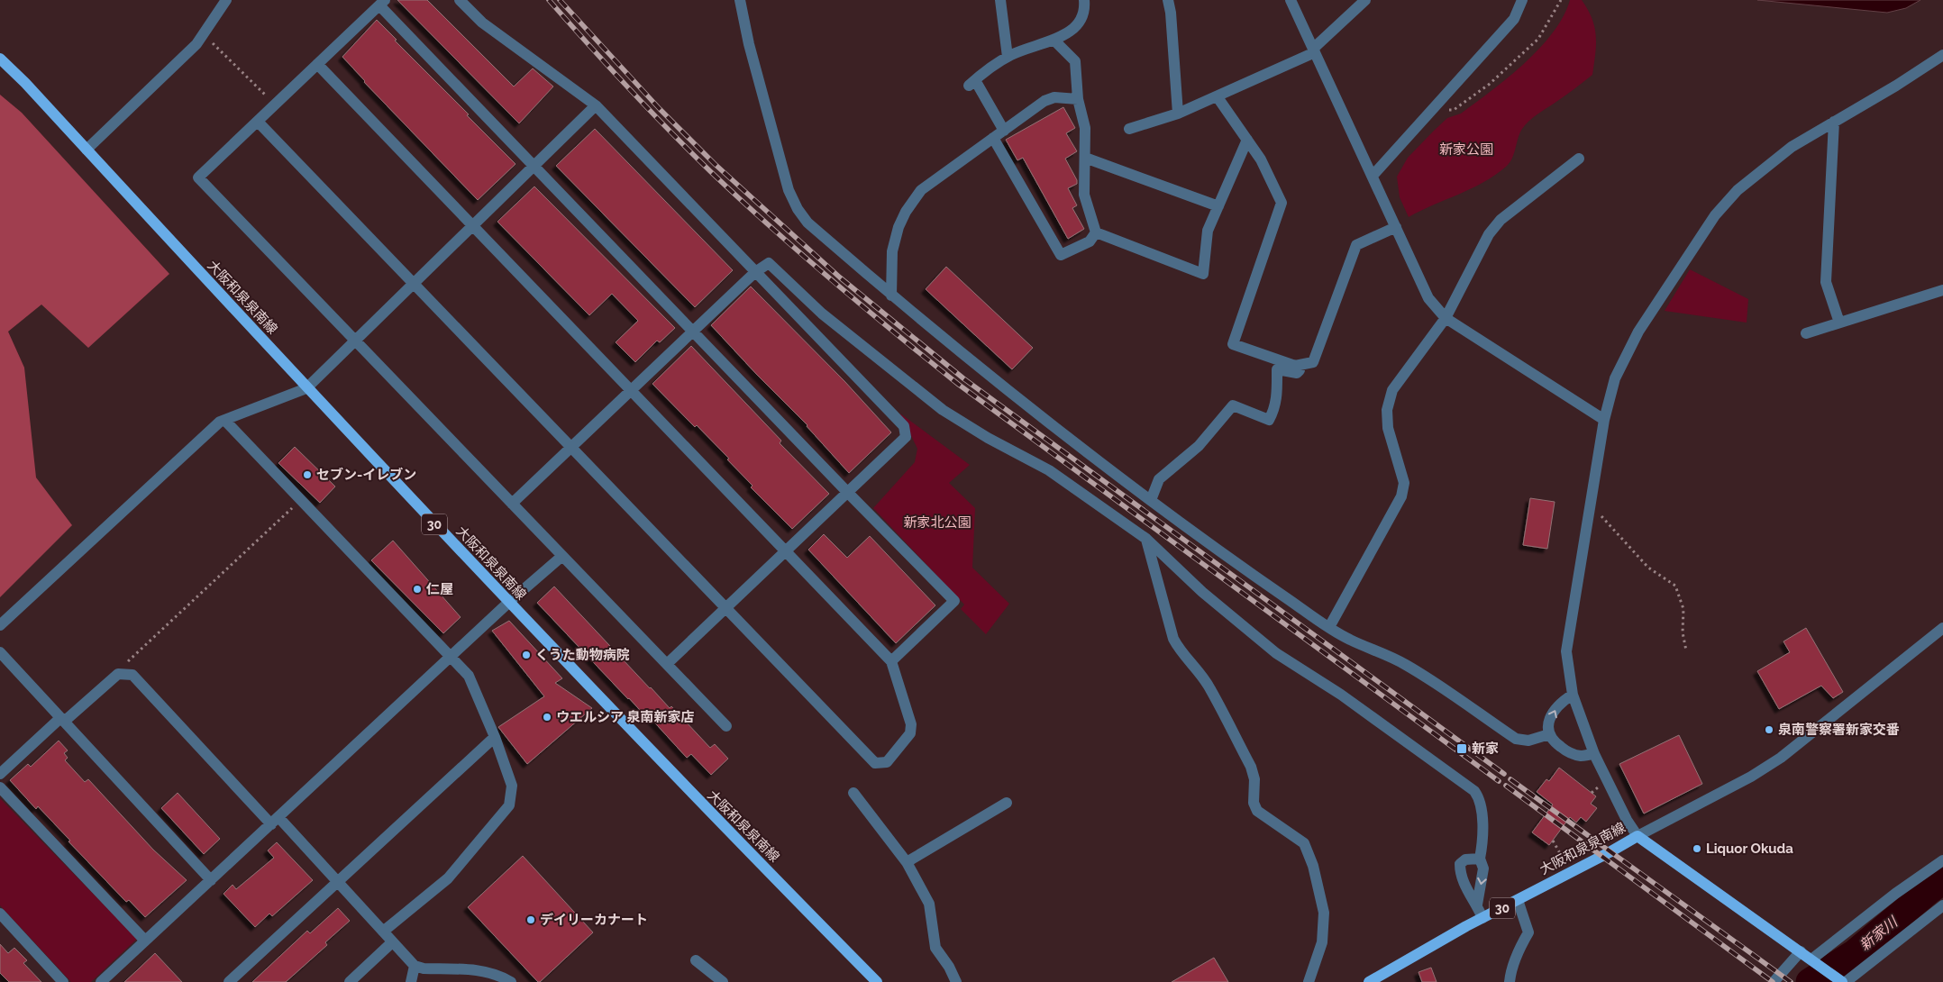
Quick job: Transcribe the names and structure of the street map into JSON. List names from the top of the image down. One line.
{"streets":{"main road":["大阪和泉泉南線","30"]},"water":["新家川"],"parks":["新家公園","新家北公園"],"places":{"other":["セブン-イレブン","仁屋","くうた動物病院","ウエルシア 泉南新家店","泉南警察署新家交番","Liquor Okuda","デイリーカナート"],"transit":["新家"]}}
